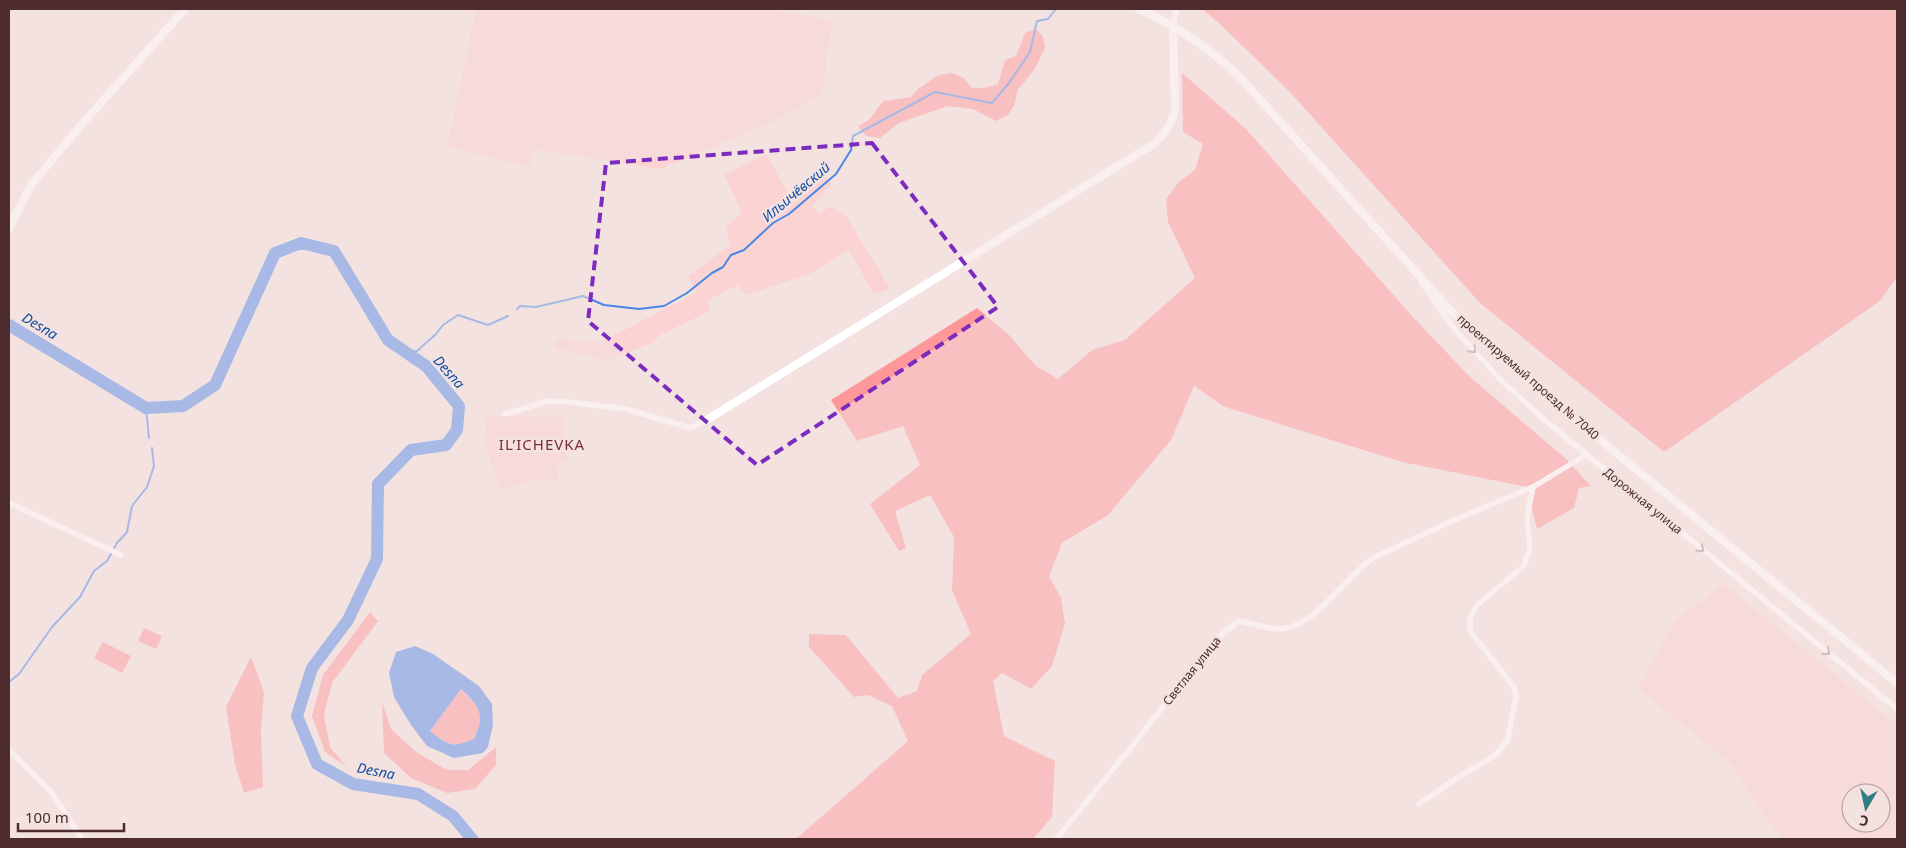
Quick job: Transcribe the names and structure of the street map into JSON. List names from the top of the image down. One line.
{"streets":{"main road":["проектируемый проезд № 7040"],"street":["Дорожная улица","Светлая улица"]},"crossings":[["проектируемый проезд № 7040","Дорожная улица"],["Дорожная улица","Светлая улица"]],"one_way":["Дорожная улица"],"districts":["IL’ICHEVKA"],"water":["Ильичёвский","Desna"],"scale_bar":"100 m","north":"bottom"}
